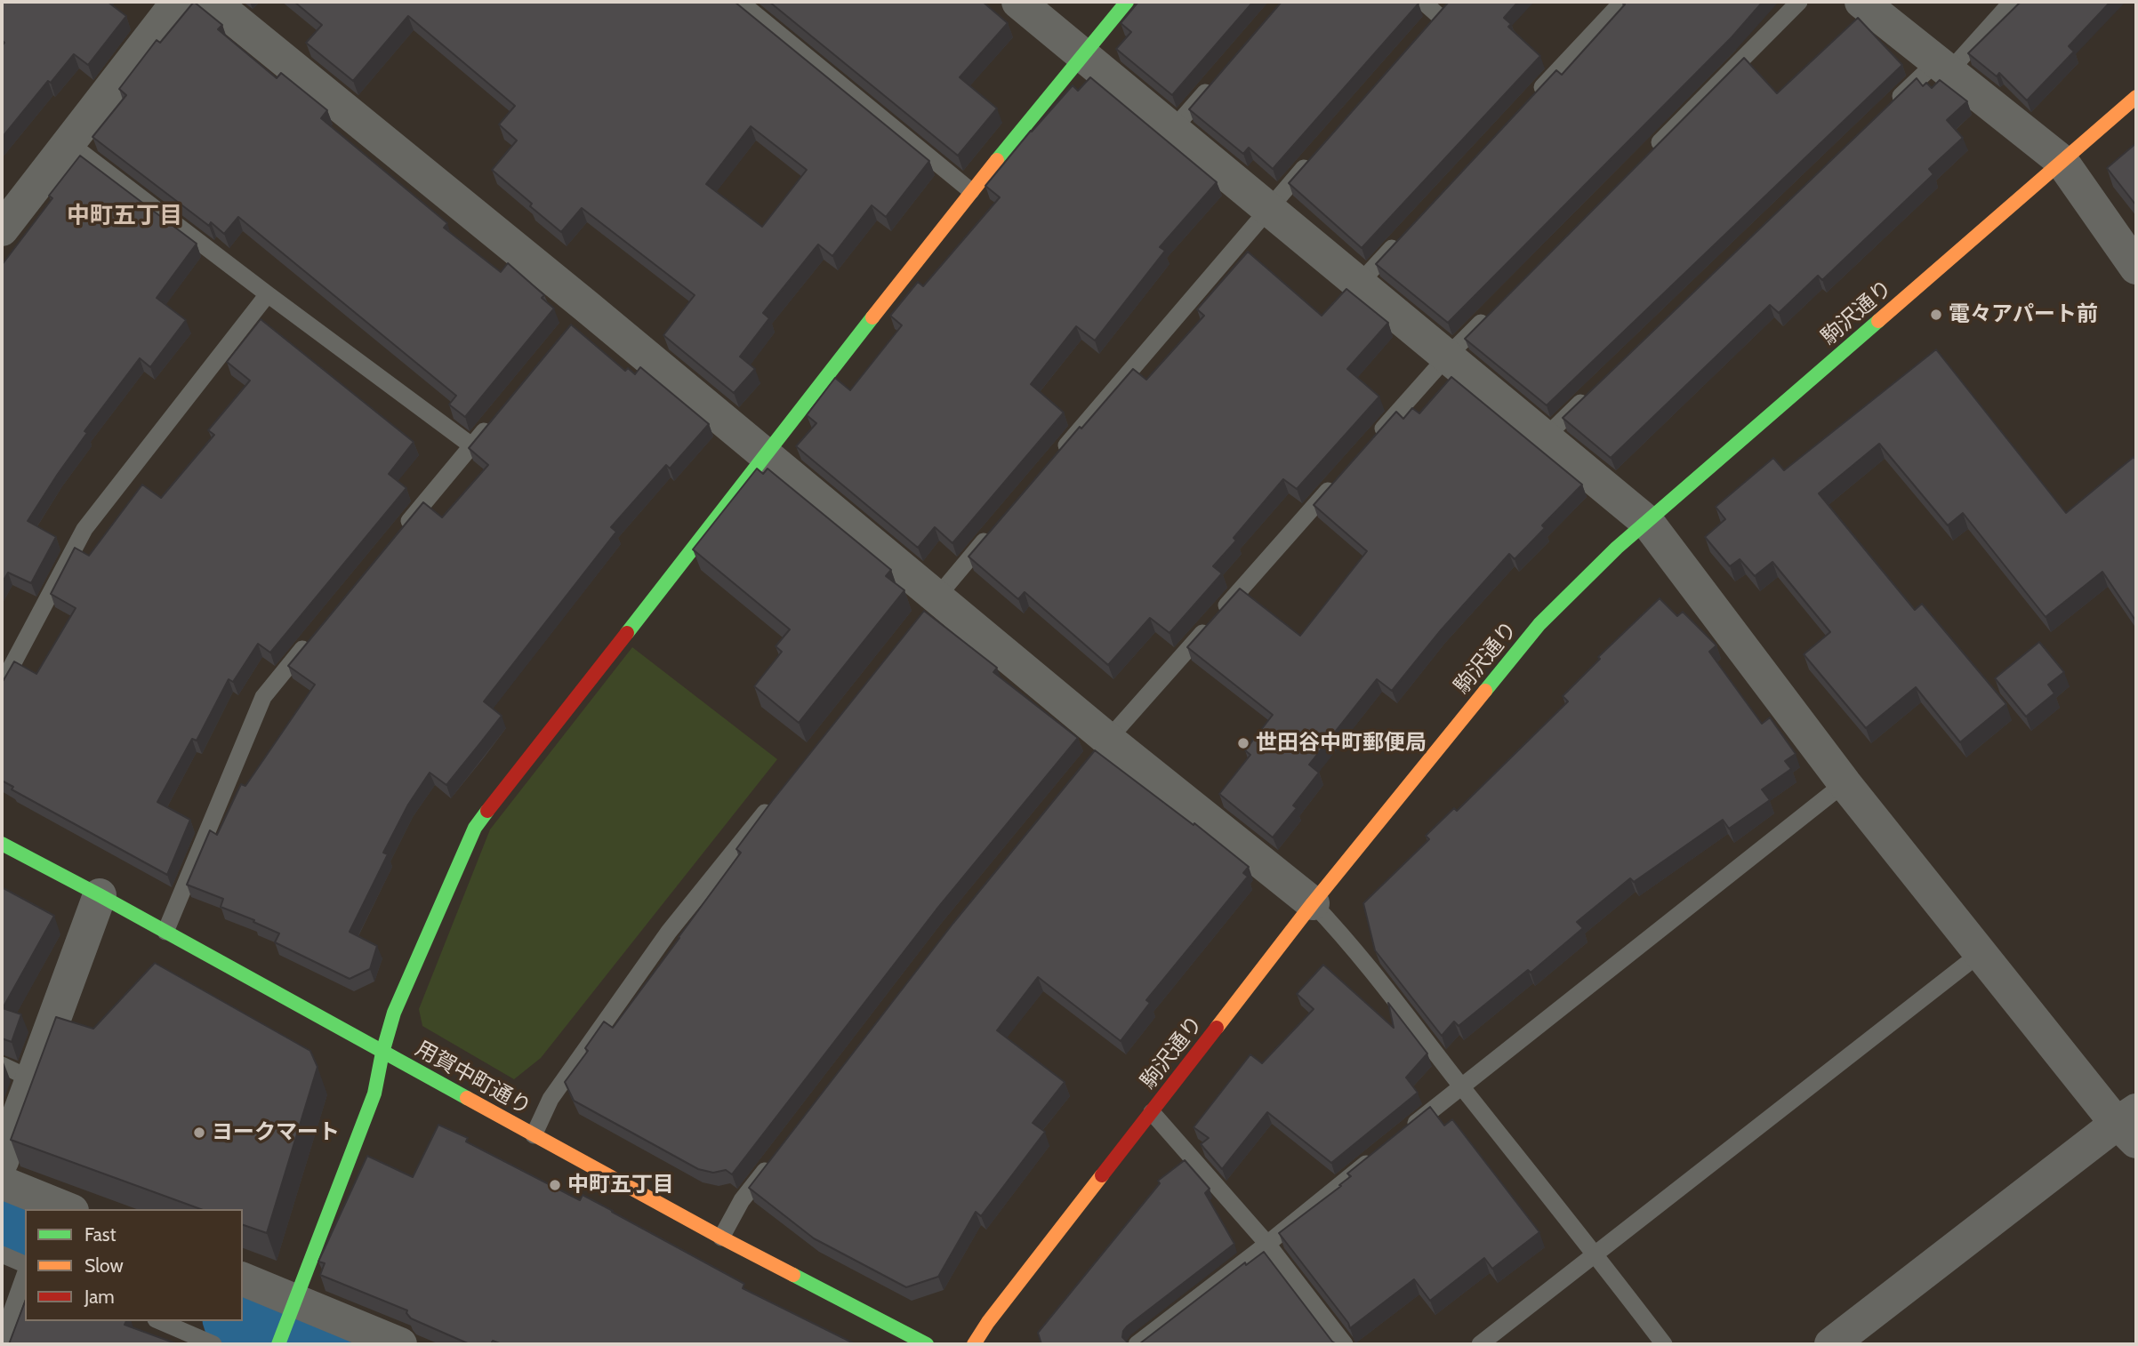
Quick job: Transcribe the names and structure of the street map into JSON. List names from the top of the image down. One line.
{"streets":{"street":["駒沢通り","用賀中町通り"]},"districts":["中町五丁目"],"places":["電々アパート前","世田谷中町郵便局","ヨークマート","中町五丁目"],"legend":["Fast","Slow","Jam"]}
